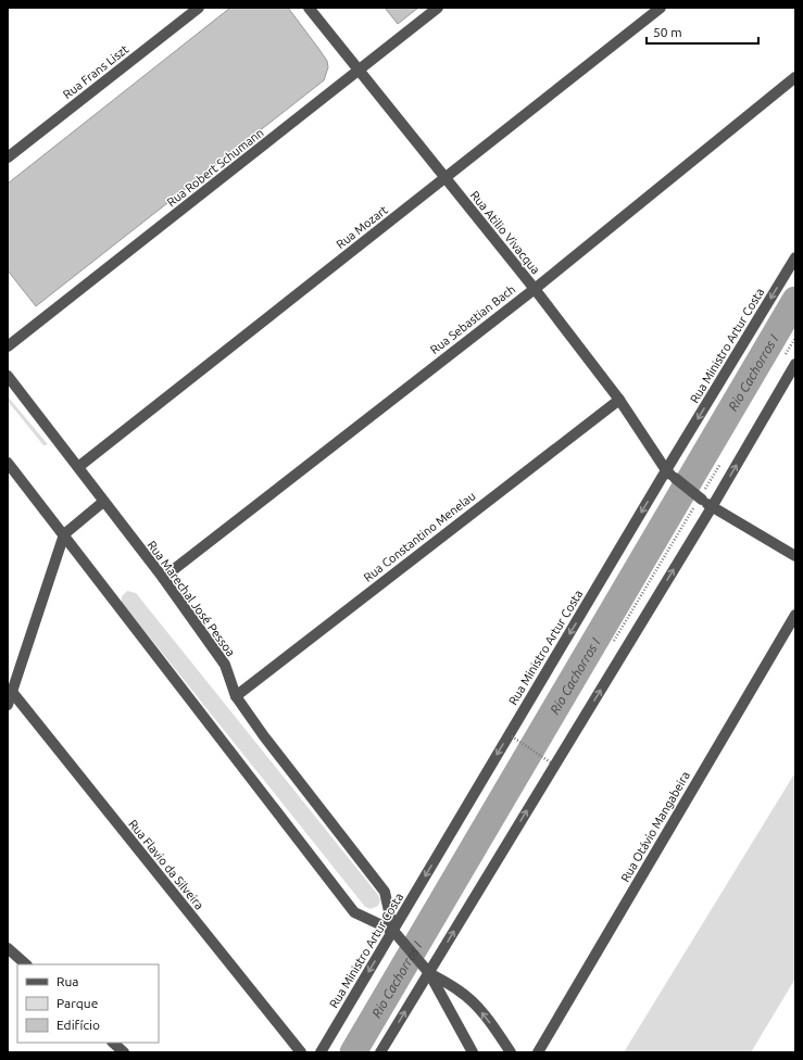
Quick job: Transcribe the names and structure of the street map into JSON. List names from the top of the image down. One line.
{"streets":{"street":["Rua Frans Liszt","Rua Robert Schumann","Rua Mozart","Rua Atilio Vivacqua","Rua Sebastian Bach","Rua Ministro Artur Costa","Rua Constantino Menelau","Rua Marechal José Pessoa","Rua Otávio Mangabeira","Rua Flavio da Silveira"]},"crossings":[["Rua Robert Schumann","Rua Atilio Vivacqua"],["Rua Mozart","Rua Atilio Vivacqua"],["Rua Mozart","Rua Marechal José Pessoa"],["Rua Atilio Vivacqua","Rua Sebastian Bach"],["Rua Atilio Vivacqua","Rua Ministro Artur Costa"],["Rua Atilio Vivacqua","Rua Constantino Menelau"],["Rua Sebastian Bach","Rua Marechal José Pessoa"],["Rua Ministro Artur Costa","Rua Marechal José Pessoa"],["Rua Constantino Menelau","Rua Marechal José Pessoa"]],"water":["Rio Cachorros I"],"legend":["Rua","Parque","Edifício"],"scale_bar":"50 m"}
